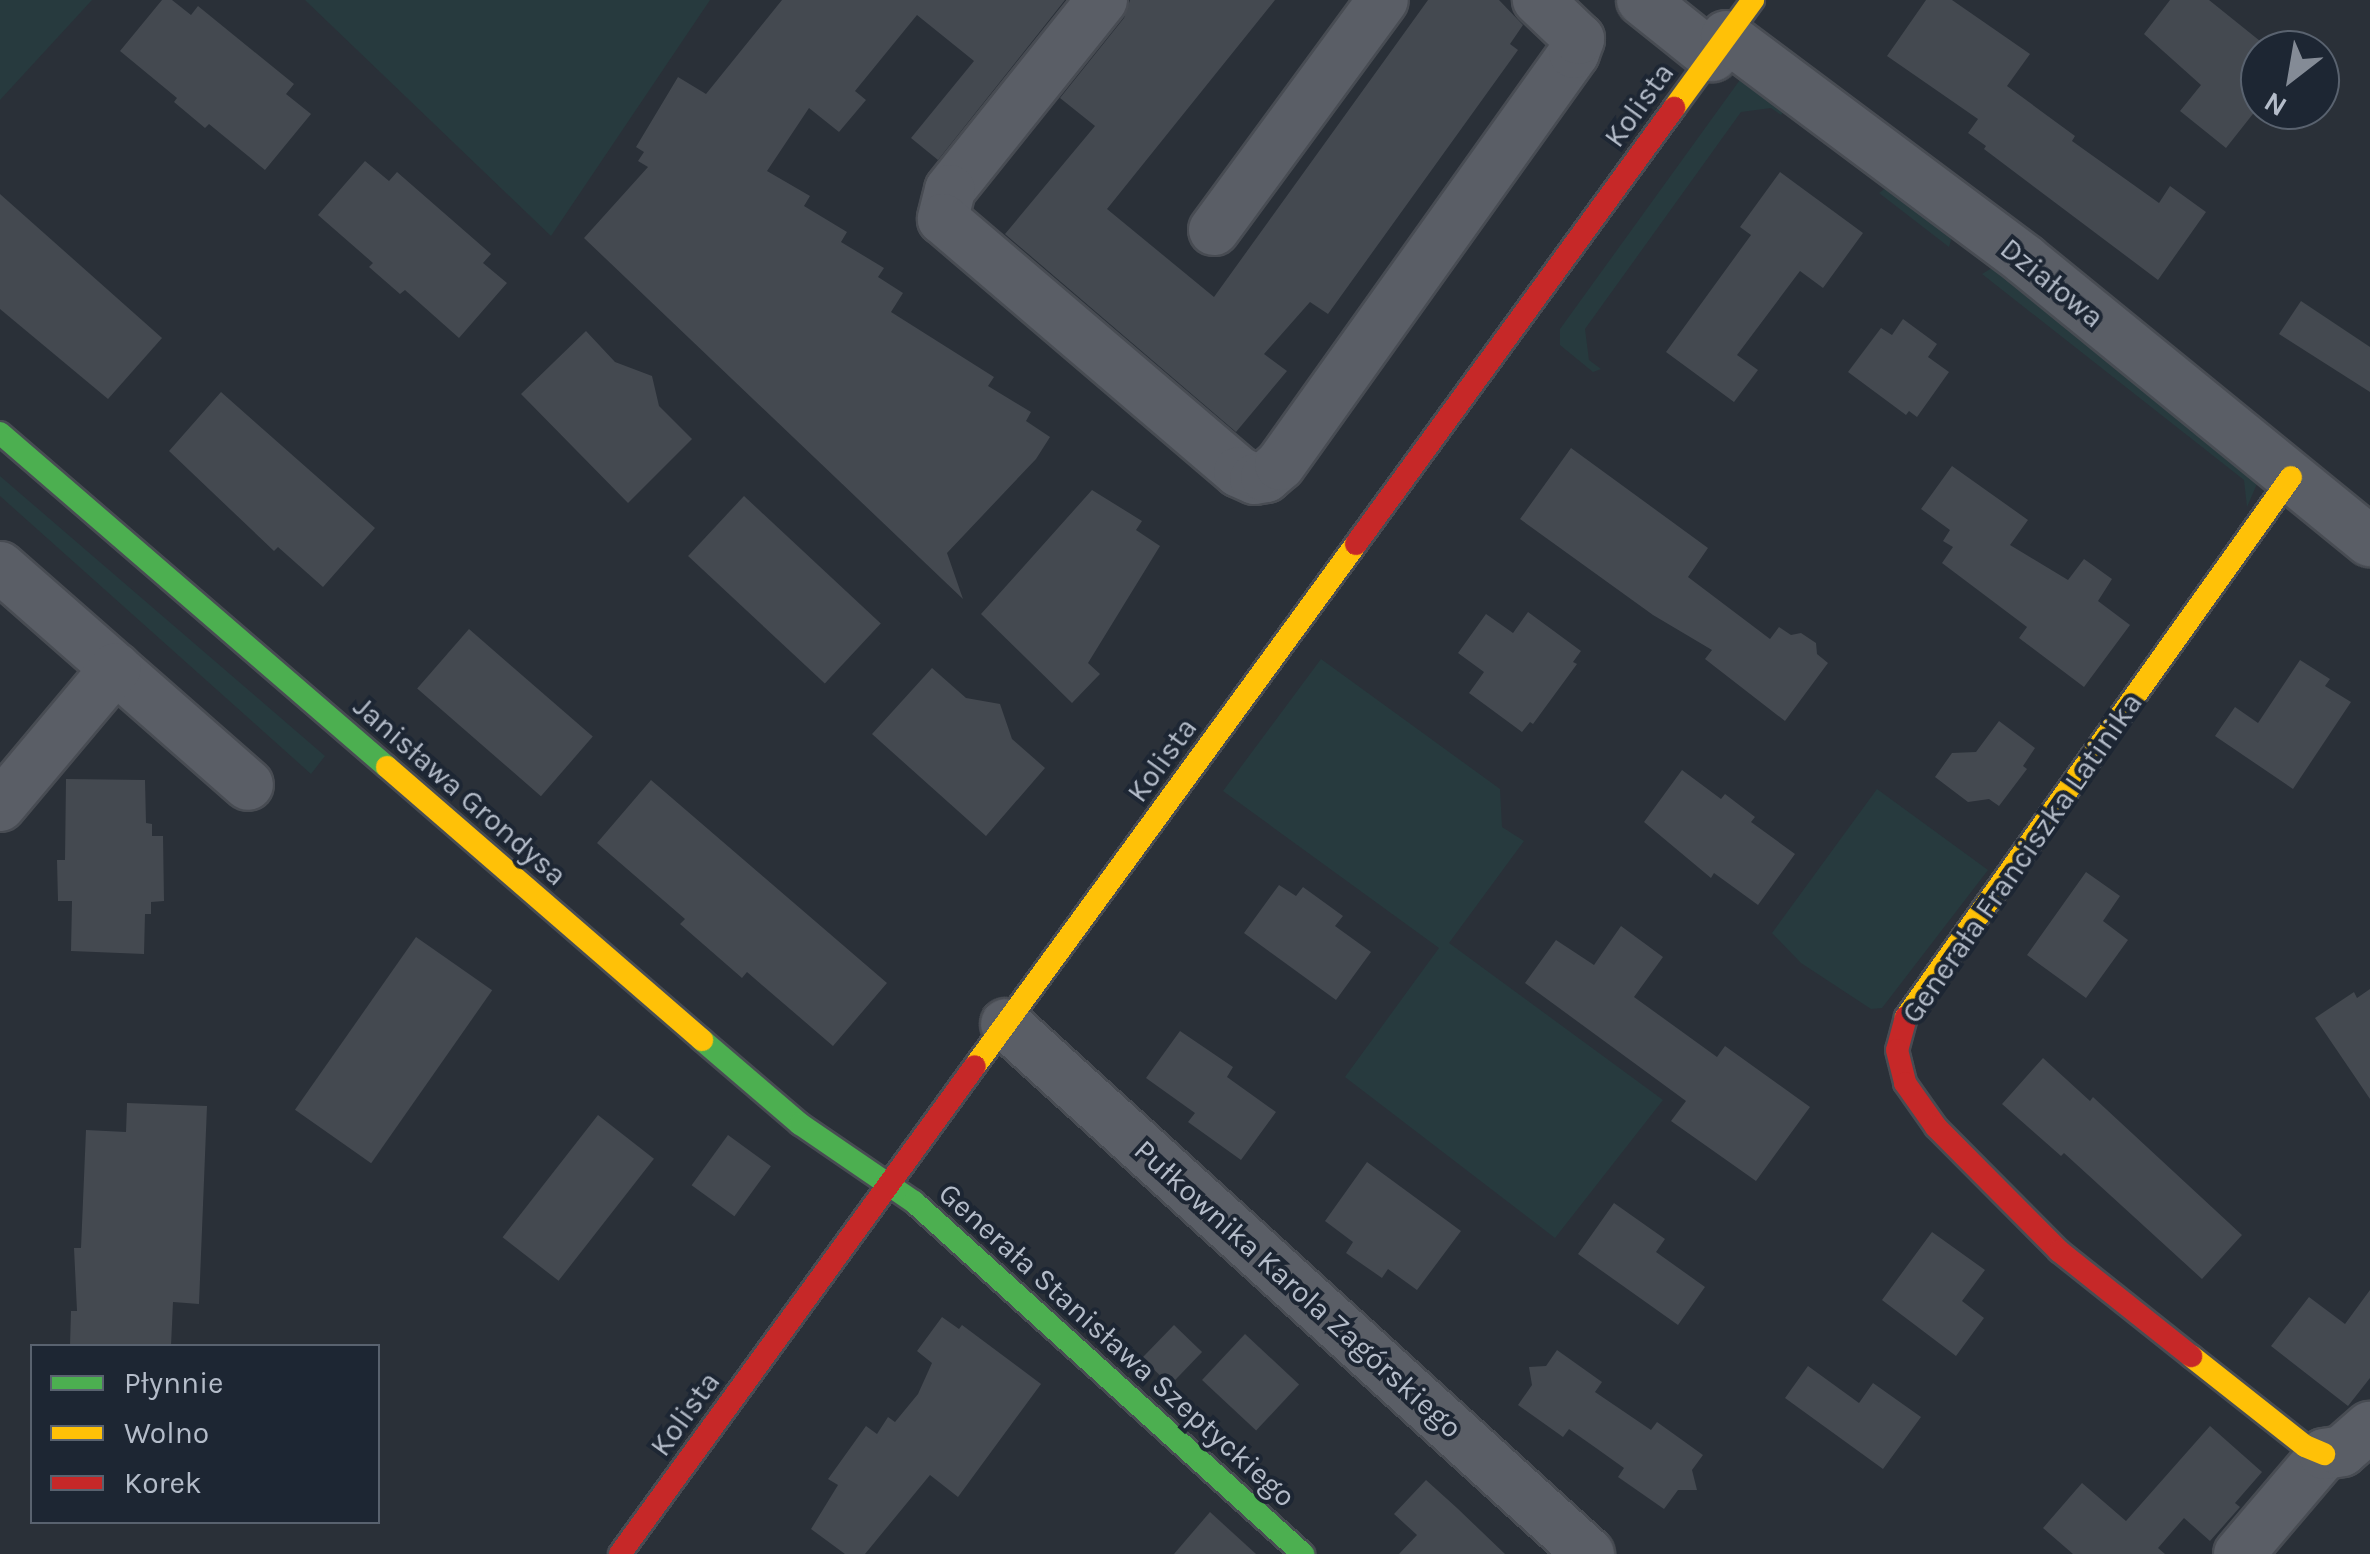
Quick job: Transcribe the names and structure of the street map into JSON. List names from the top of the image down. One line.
{"streets":{"street":["Kolista","Działowa","Janisława Grondysa","Generała Franciszka Latinika","Pułkownika Karola Zagórskiego","Generała Stanisława Szeptyckiego"]},"crossings":[["Kolista","Działowa"],["Kolista","Janisława Grondysa"],["Kolista","Pułkownika Karola Zagórskiego"],["Kolista","Generała Stanisława Szeptyckiego"],["Działowa","Generała Franciszka Latinika"],["Janisława Grondysa","Generała Stanisława Szeptyckiego"]],"legend":["Płynnie","Wolno","Korek"],"north":"bottom left"}
